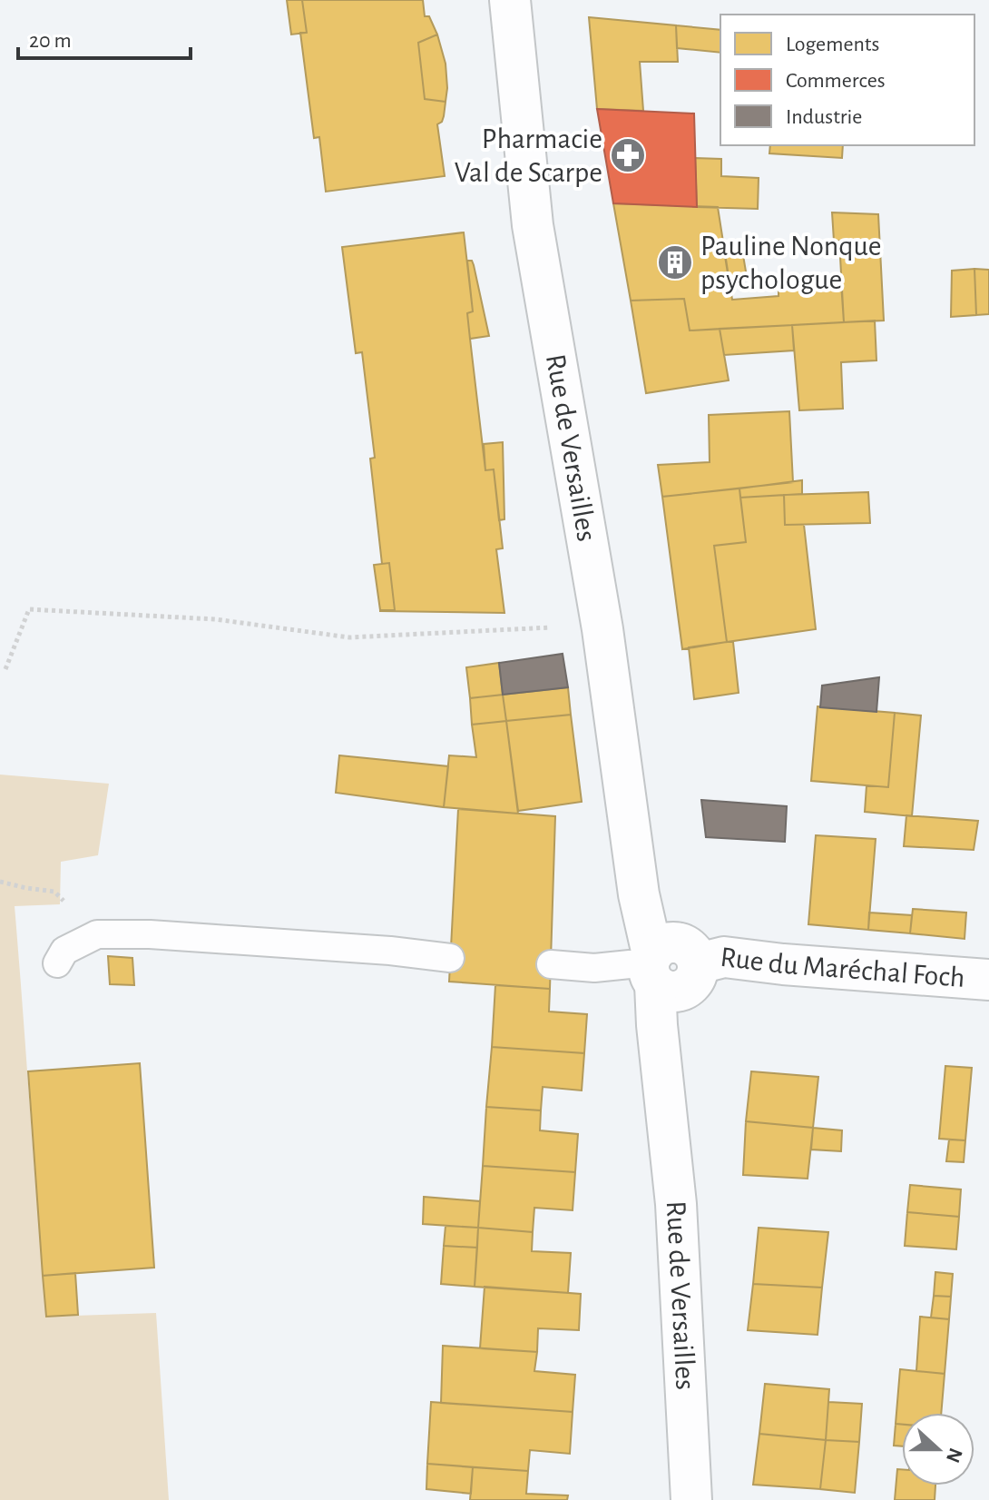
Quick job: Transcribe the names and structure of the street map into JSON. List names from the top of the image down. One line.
{"streets":{"street":["Rue de Versailles","Rue du Maréchal Foch"]},"crossings":[["Rue de Versailles","Rue du Maréchal Foch"]],"places":{"pharmacy":["Pharmacie Val de Scarpe"],"building":["Pauline Nonque psychologue"]},"legend":["Logements","Commerces","Industrie"],"scale_bar":"20 m","north":"right"}
